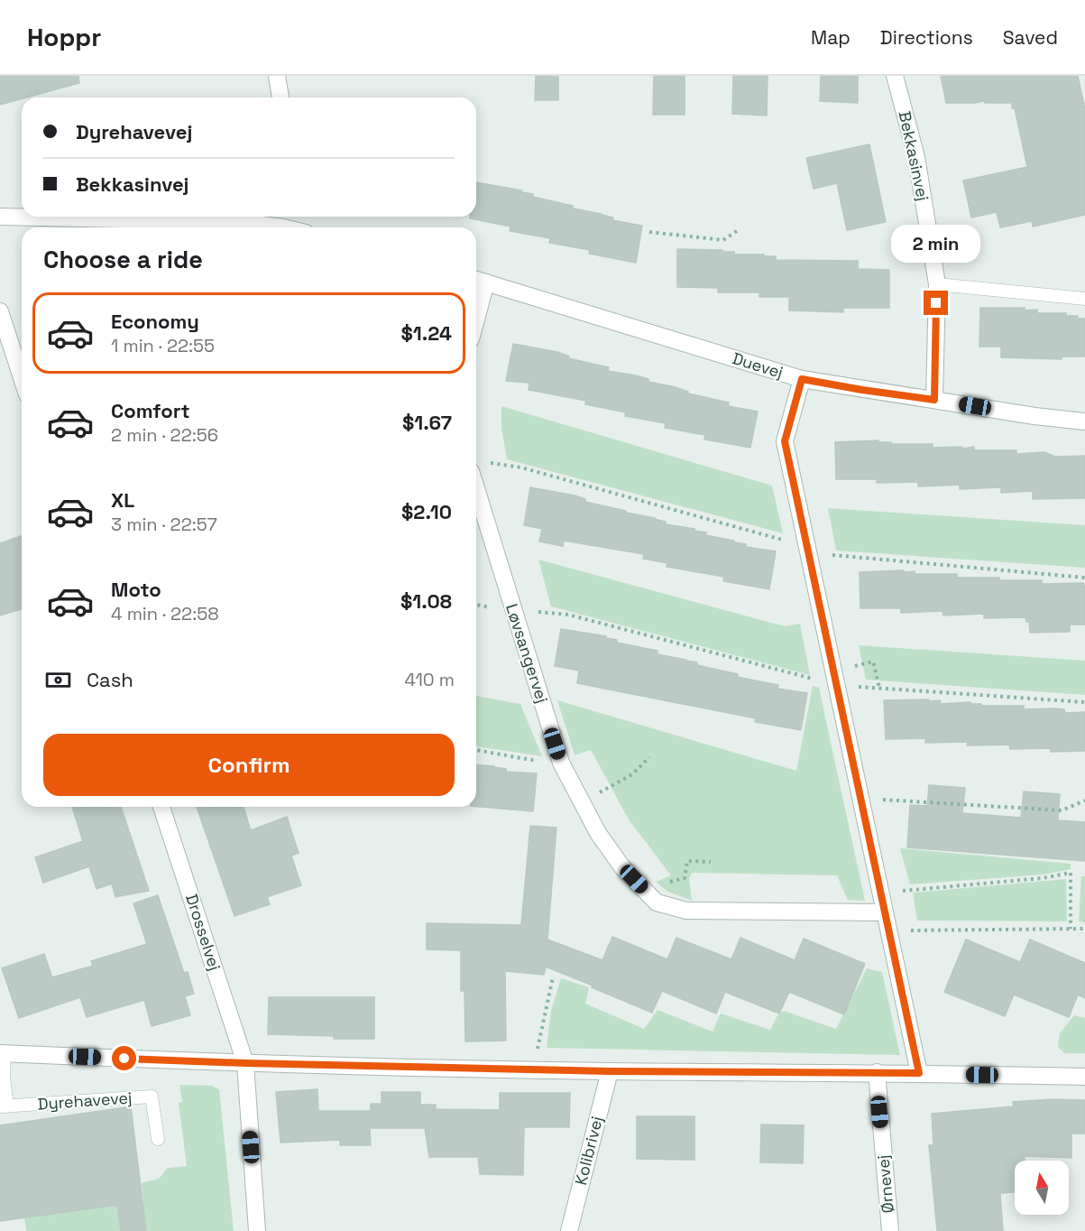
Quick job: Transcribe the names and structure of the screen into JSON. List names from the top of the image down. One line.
{"streets":{"street":["Bekkasinvej","Duevej","Løvsangervej","Drosselvej","Dyrehavevej","Kolibrivej","Ørnevej"]},"crossings":[["Bekkasinvej","Duevej"],["Drosselvej","Dyrehavevej"],["Dyrehavevej","Kolibrivej"],["Dyrehavevej","Ørnevej"]],"north":"top","page":{"header":"Hoppr","nav":["Map","Directions","Saved"],"banner":["Dyrehavevej","Bekkasinvej"],"bubble":"2 min","heading":"Choose a ride","list":[{"name":"Economy","note":"1 min · 22:55","value":"$1.24"},{"name":"Comfort","note":"2 min · 22:56","value":"$1.67"},{"name":"XL","note":"3 min · 22:57","value":"$2.10"},{"name":"Moto","note":"4 min · 22:58","value":"$1.08"}],"pay":["Cash","410 m"],"buttons":"Confirm"}}
